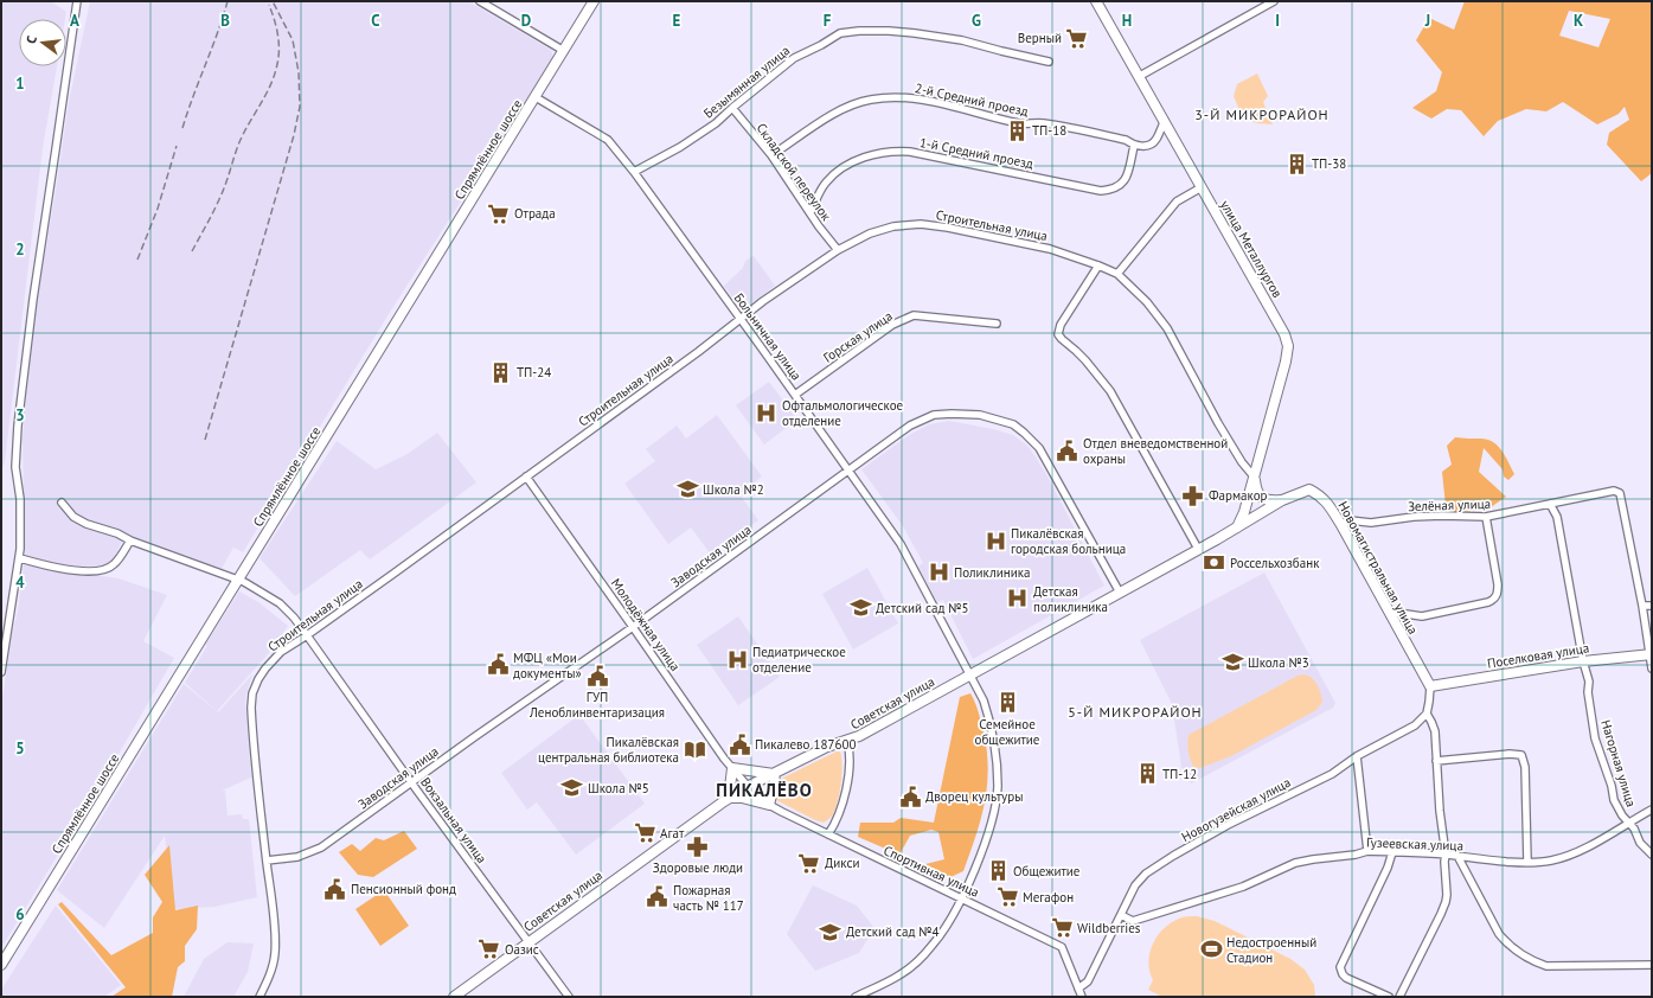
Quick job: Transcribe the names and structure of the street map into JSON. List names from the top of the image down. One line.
{"streets":{"street":["Безымянная улица","2-й Средний проезд","Спрямлённое шоссе","1-й Средний проезд","Складской переулок","Строительная улица","улица Металлургов","Больничная улица","Горская улица","Зелёная улица","Заводская улица","Новомагистральная улица","Молодёжная улица","Поселковая улица","Советская улица","Нагорная улица","Новогузейская улица","Вокзальная улица","Гузеевская улица","Спортивная улица"]},"crossings":[["Безымянная улица","Складской переулок"],["Безымянная улица","Больничная улица"],["2-й Средний проезд","1-й Средний проезд"],["2-й Средний проезд","Складской переулок"],["Спрямлённое шоссе","Больничная улица"],["Спрямлённое шоссе","Вокзальная улица"],["1-й Средний проезд","Складской переулок"],["Складской переулок","Строительная улица"],["Строительная улица","улица Металлургов"],["Строительная улица","Больничная улица"],["Строительная улица","Заводская улица"],["Строительная улица","Молодёжная улица"],["Строительная улица","Вокзальная улица"],["улица Металлургов","Новомагистральная улица"],["улица Металлургов","Советская улица"],["Больничная улица","Горская улица"],["Больничная улица","Заводская улица"],["Больничная улица","Советская улица"],["Больничная улица","Спортивная улица"],["Зелёная улица","Новомагистральная улица"],["Зелёная улица","Нагорная улица"],["Заводская улица","Молодёжная улица"],["Заводская улица","Советская улица"],["Заводская улица","Вокзальная улица"],["Новомагистральная улица","Поселковая улица"],["Новомагистральная улица","Советская улица"],["Молодёжная улица","Советская улица"],["Молодёжная улица","Спортивная улица"],["Поселковая улица","Нагорная улица"],["Советская улица","Вокзальная улица"],["Советская улица","Спортивная улица"],["Нагорная улица","Гузеевская улица"],["Новогузейская улица","Гузеевская улица"],["Новогузейская улица","Спортивная улица"]],"districts":["3-Й МИКРОРАЙОН","5-Й МИКРОРАЙОН","ПИКАЛЁВО"],"places":{"supermarket":["Верный","Отрада","Агат","Дикси","Мегафон","Wildberries","Оазис"],"building":["ТП-18","ТП-38","ТП-24","Семейное общежитие","ТП-12","Общежитие"],"hospital":["Офтальмологическое отделение","Пикалёвская городская больница","Поликлиника","Детская поликлиника","Педиатрическое отделение"],"public building":["Отдел вневедомственной охраны","МФЦ «Мои документы»","ГУП Леноблинвентаризация","Пикалево 187600","Дворец культуры","Пенсионный фонд","Пожарная часть № 117"],"school or university":["Школа №2","Детский сад №5","Школа №3","Школа №5","Детский сад №4"],"pharmacy":["Фармакор","Здоровые люди"],"bank":["Россельхозбанк"],"library":["Пикалёвская центральная библиотека"],"sports":["Недостроенный Стадион"]},"north":"left","grid":{"columns":["A","B","C","D","E","F","G","H","I","J","K"],"rows":["1","2","3","4","5","6"]}}
